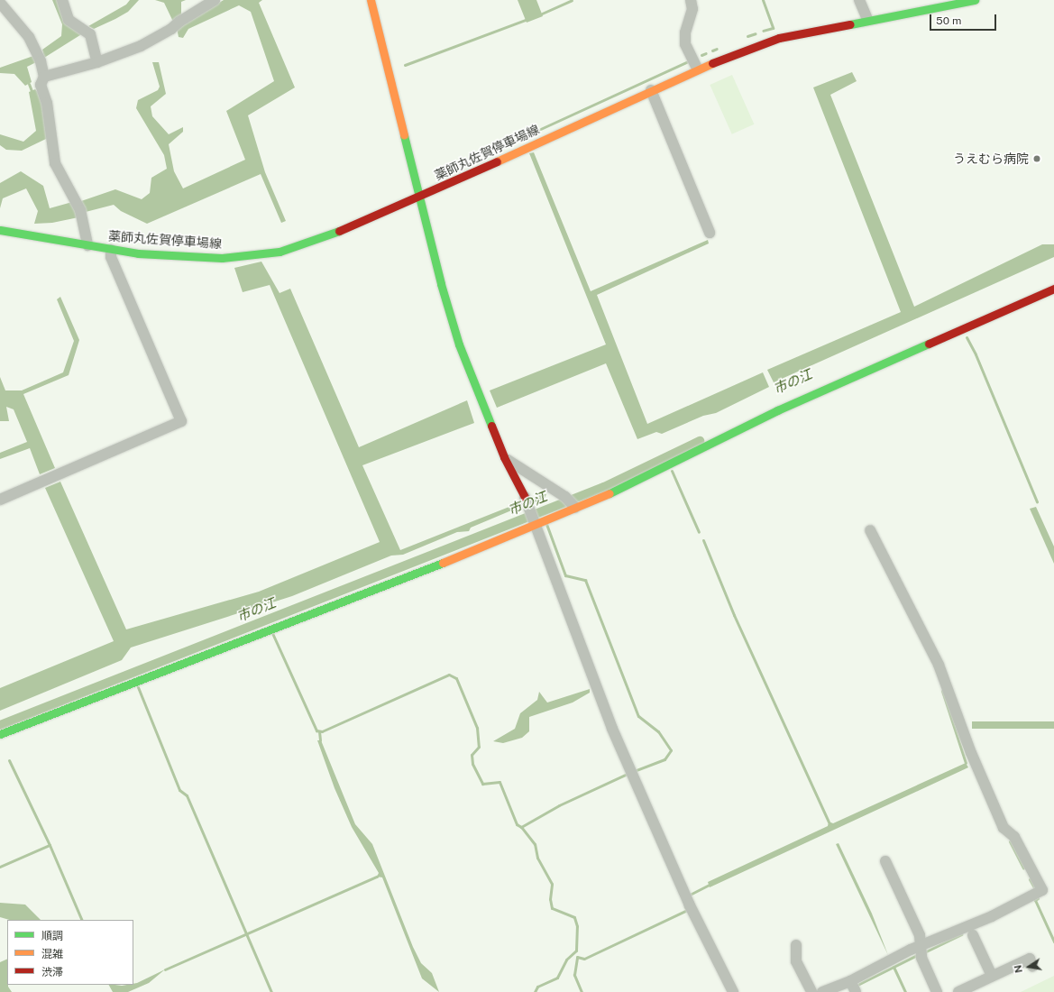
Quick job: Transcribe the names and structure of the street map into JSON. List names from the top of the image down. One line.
{"streets":{"street":["薬師丸佐賀停車場線"]},"water":["市の江"],"places":["うえむら病院"],"legend":["順調","混雑","渋滞"],"scale_bar":"50 m","north":"left"}
